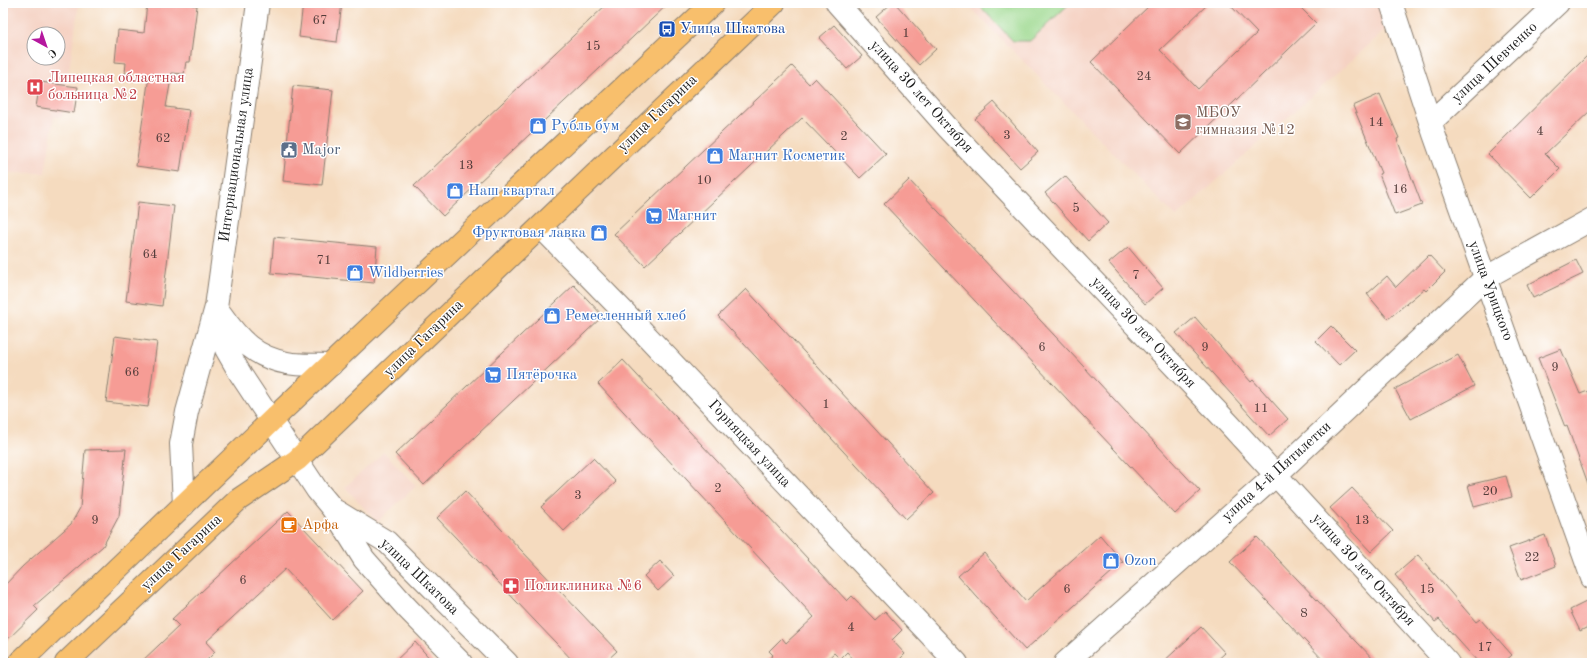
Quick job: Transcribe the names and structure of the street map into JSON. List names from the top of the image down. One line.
{"streets":{"main road":["улица Гагарина"],"street":["улица Шевченко","улица 30 лет Октября","Интернациональная улица","улица Урицкого","Горняцкая улица","улица 4-й Пятилетки","улица Шкатова"]},"crossings":[["улица Шевченко","улица Урицкого"],["улица 30 лет Октября","улица 4-й Пятилетки"],["улица Гагарина","Горняцкая улица"],["улица Урицкого","улица 4-й Пятилетки"]],"places":{"bus stop":["Улица Шкатова"],"hospital":["Липецкая областная больница №2"],"school or university":["МБОУ гимназия №12"],"shop":["Рубль бум","Магнит Косметик","Наш квартал","Фруктовая лавка","Wildberries","Ремесленный хлеб","Ozon"],"public building":["Major"],"supermarket":["Магнит","Пятёрочка"],"cafe":["Арфа"],"pharmacy":["Поликлиника №6"]},"house_numbers":["67","1","15","24","14","4","3","2","62","13","10","16","5","64","71","7","6","9","9","66","1","11","2","20","3","9","13","22","6","6","15","8","4","17"],"north":"bottom right"}
